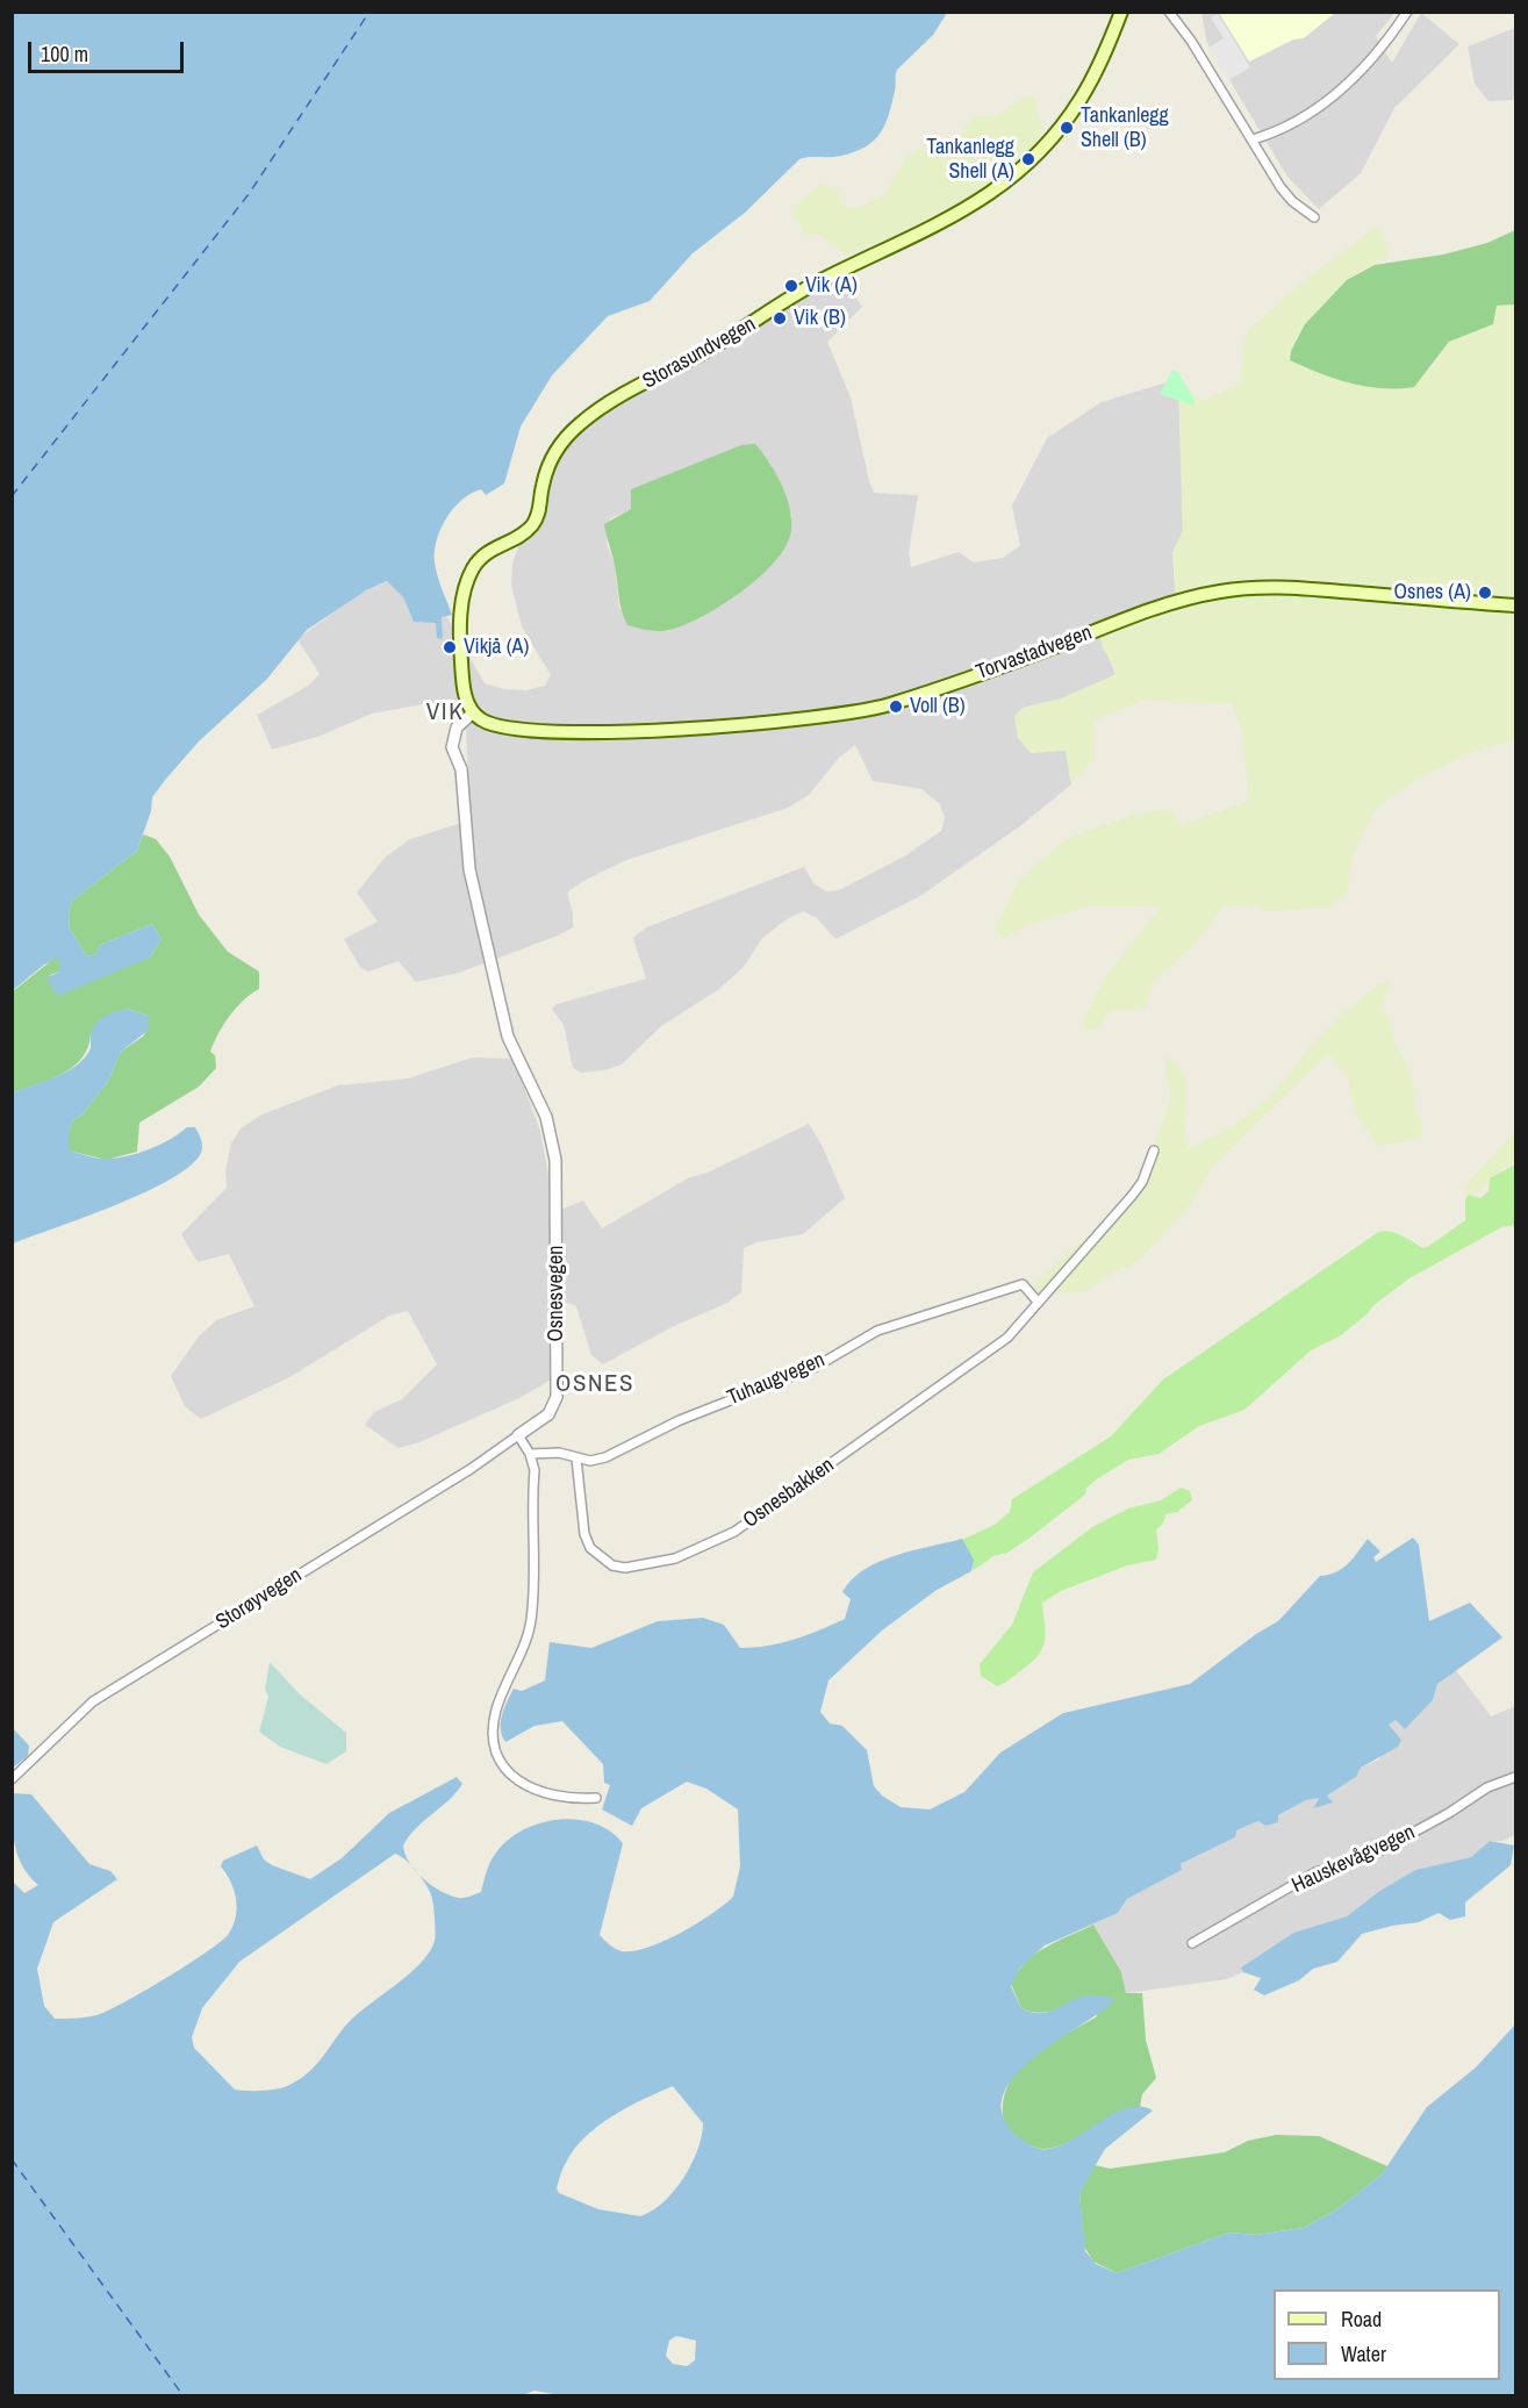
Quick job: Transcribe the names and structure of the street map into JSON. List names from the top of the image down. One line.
{"streets":{"main road":["Storasundvegen","Torvastadvegen"],"street":["Osnesvegen","Tuhaugvegen","Osnesbakken","Storøyvegen","Hauskevågvegen"]},"crossings":[["Storasundvegen","Torvastadvegen"],["Storasundvegen","Osnesvegen"],["Torvastadvegen","Osnesvegen"],["Osnesvegen","Storøyvegen"],["Tuhaugvegen","Osnesbakken"]],"districts":["VIK","OSNES"],"places":["Tankanlegg Shell (B)","Tankanlegg Shell (A)","Vik (A)","Vik (B)","Osnes (A)","Vikjå (A)","Voll (B)"],"legend":["Road","Water"],"scale_bar":"100 m"}
